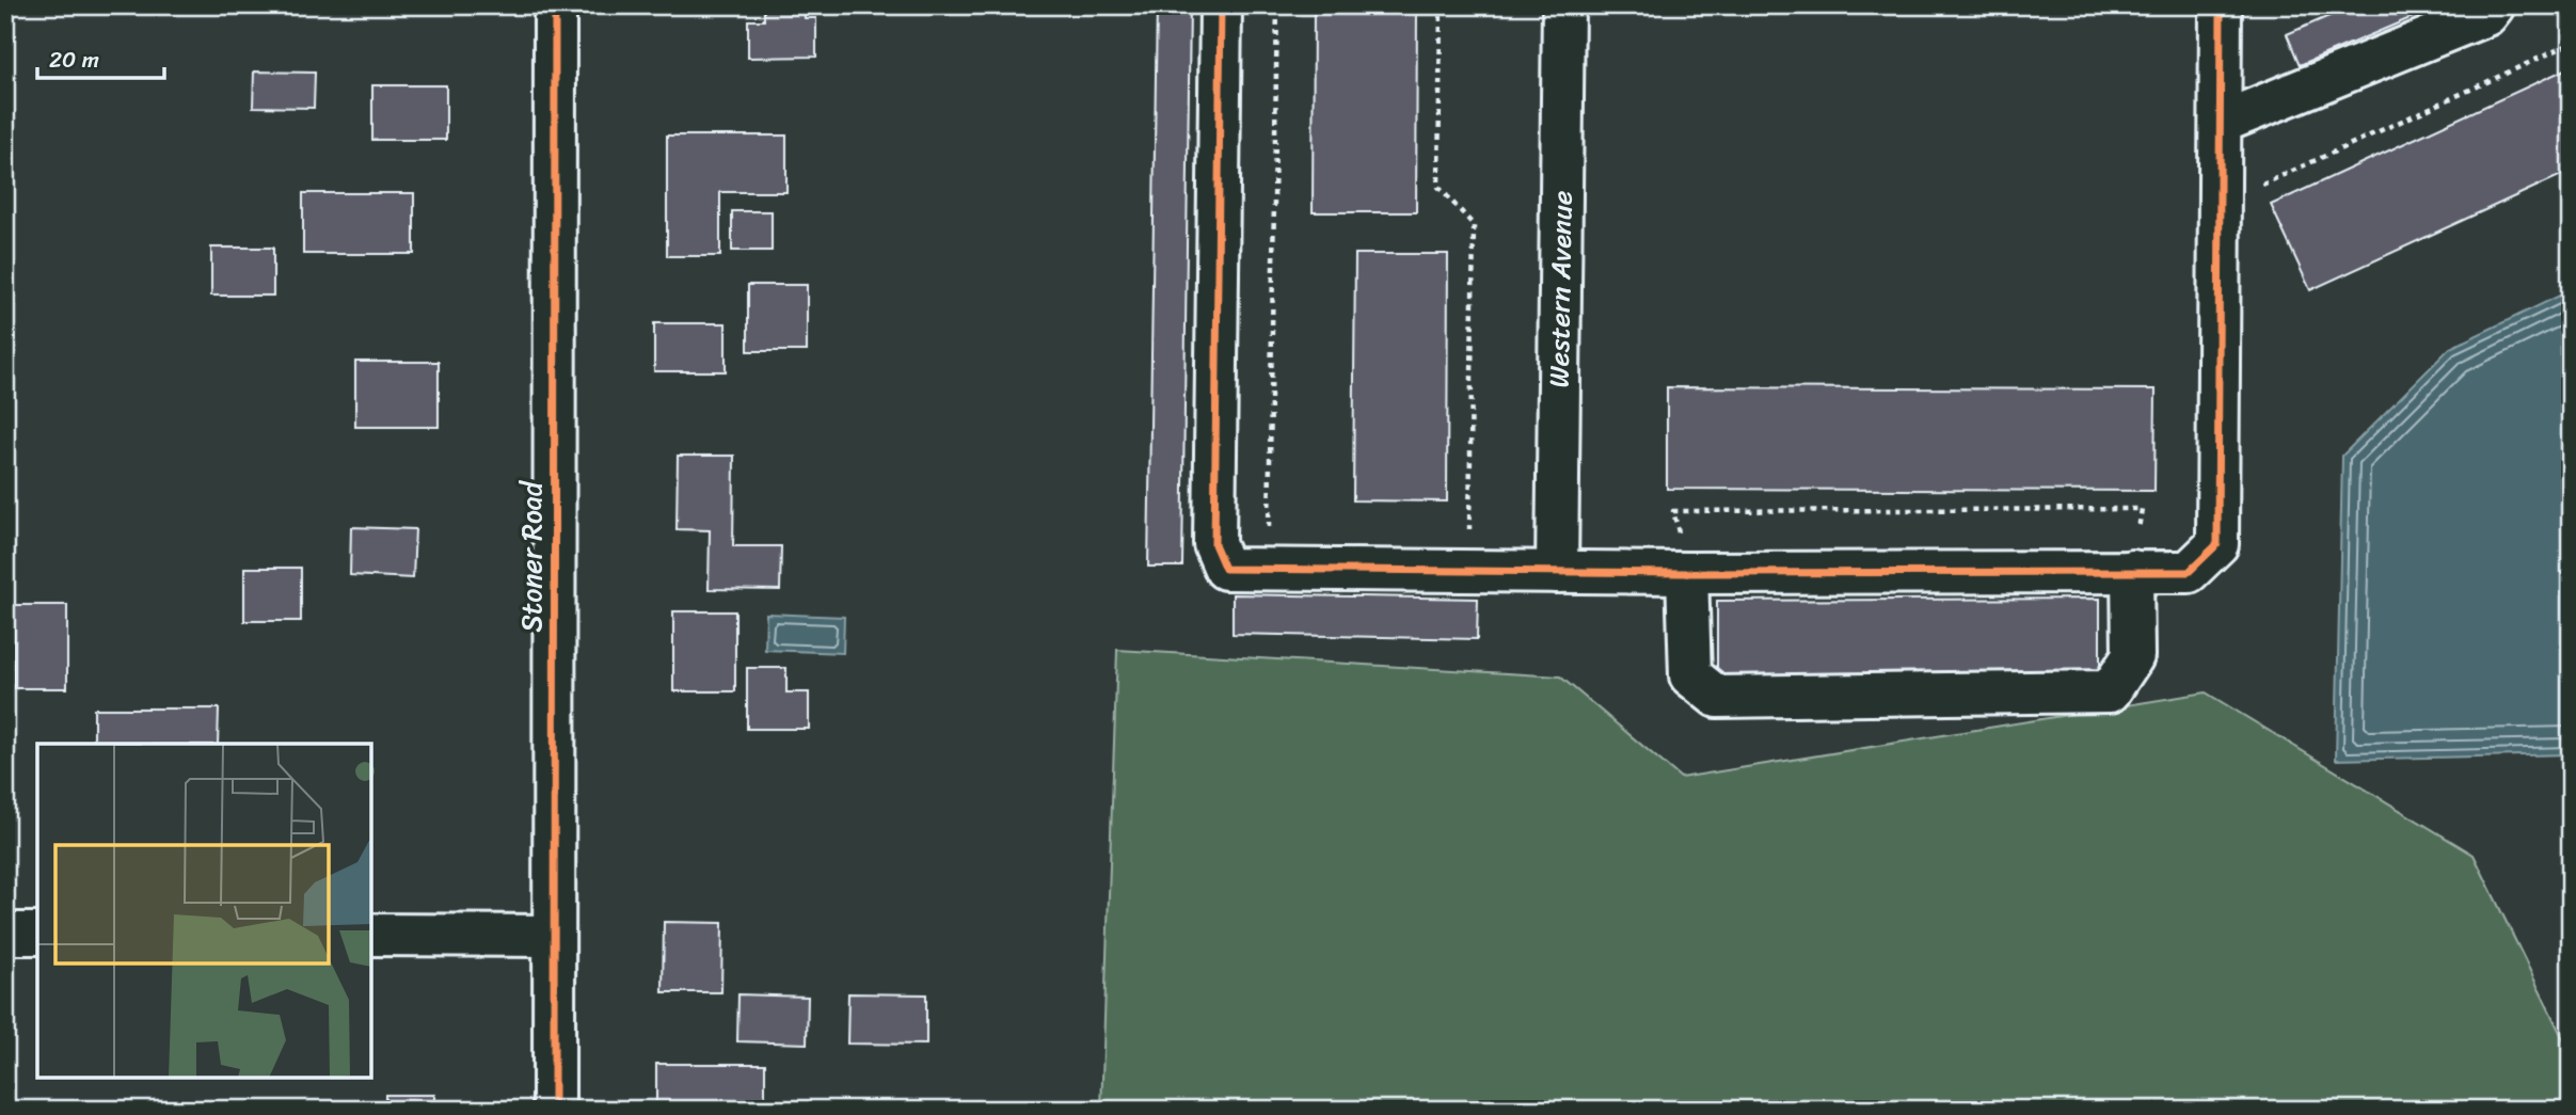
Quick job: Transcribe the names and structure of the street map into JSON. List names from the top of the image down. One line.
{"streets":{"street":["Western Avenue","Stoner Road"]},"scale_bar":"20 m"}
